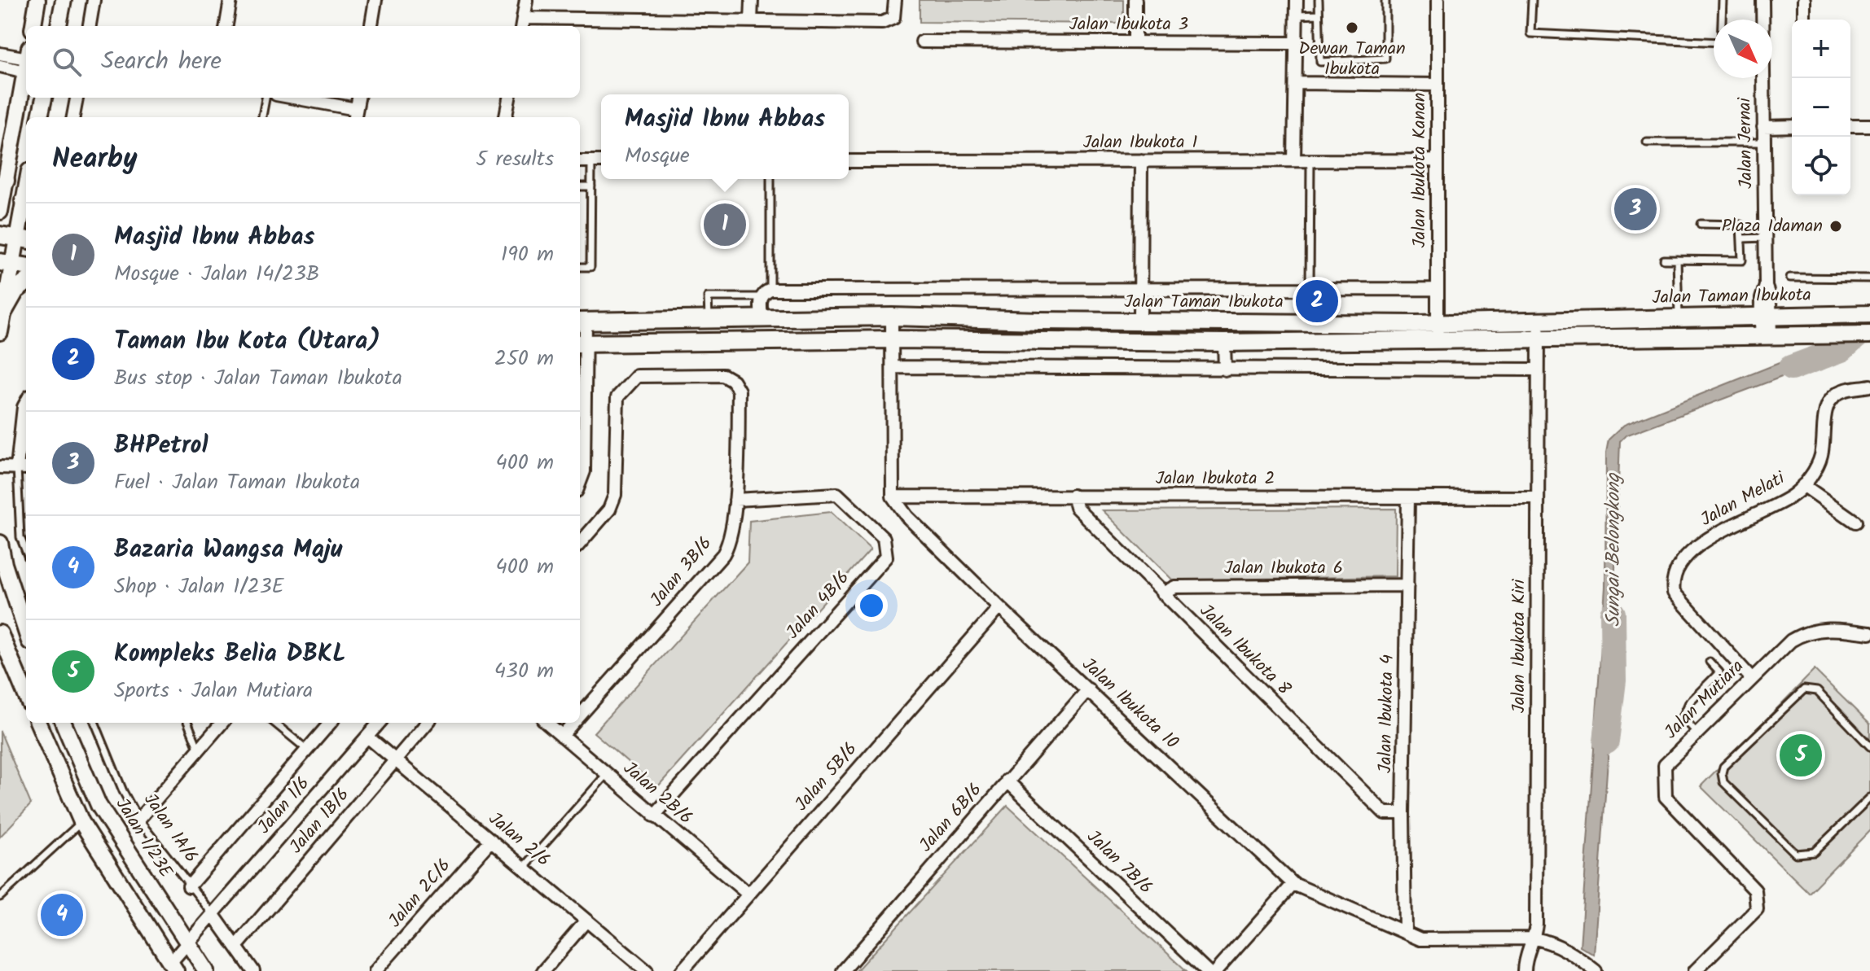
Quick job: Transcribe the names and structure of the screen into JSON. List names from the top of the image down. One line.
{"streets":{"main road":["Jalan Taman Ibukota"],"street":["Jalan Ibukota 3","Jalan Ibukota 1","Jalan Jernai","Jalan Ibukota Kanan","Jalan Ibukota 2","Jalan Melati","Jalan Ibukota 6","Jalan 3B/6","Jalan 4B/6","Jalan Ibukota Kiri","Jalan Ibukota 8","Jalan Mutiara","Jalan Ibukota 10","Jalan Ibukota 4","Jalan 5B/6","Jalan 2B/6","Jalan 1/6","Jalan 6B/6","Jalan 1B/6","Jalan 1/23E","Jalan 2/6","Jalan 7B/6","Jalan 2C/6"],"lane":["Jalan 1A/6"]},"crossings":[["Jalan Ibukota 1","Jalan Ibukota Kanan"],["Jalan Jernai","Jalan Taman Ibukota"],["Jalan Ibukota Kanan","Jalan Taman Ibukota"],["Jalan Taman Ibukota","Jalan Ibukota Kiri"],["Jalan Ibukota 2","Jalan Ibukota Kiri"],["Jalan Ibukota 2","Jalan Ibukota 8"],["Jalan Ibukota 2","Jalan Ibukota 10"],["Jalan Ibukota 2","Jalan Ibukota 4"],["Jalan Melati","Jalan Mutiara"],["Jalan Ibukota 6","Jalan Ibukota 8"],["Jalan Ibukota 6","Jalan Ibukota 4"],["Jalan 3B/6","Jalan 4B/6"],["Jalan 3B/6","Jalan 2B/6"],["Jalan 4B/6","Jalan 2B/6"],["Jalan Ibukota Kiri","Jalan Ibukota 10"],["Jalan Ibukota 8","Jalan Ibukota 4"],["Jalan Ibukota 10","Jalan Ibukota 4"],["Jalan Ibukota 10","Jalan 5B/6"],["Jalan Ibukota 10","Jalan 6B/6"],["Jalan 5B/6","Jalan 2B/6"],["Jalan 1/6","Jalan 1A/6"],["Jalan 1/6","Jalan 1/23E"],["Jalan 1/6","Jalan 2/6"],["Jalan 6B/6","Jalan 7B/6"],["Jalan 1B/6","Jalan 2/6"],["Jalan 2/6","Jalan 2C/6"]],"water":["Sungai Belongkong"],"places":["Dewan Taman Ibukota","Plaza Idaman"],"north":"bottom right","page":{"map_buttons":["+","−"],"search":"Search here","popup":["Masjid Ibnu Abbas","Mosque"],"heading":["Nearby","5 results"],"pins":["3","1","2","5","4"],"list":[{"mark":"1","name":"Masjid Ibnu Abbas","note":"Mosque · Jalan 14/23B","value":"190 m"},{"mark":"2","name":"Taman Ibu Kota (Utara)","note":"Bus stop · Jalan Taman Ibukota","value":"250 m"},{"mark":"3","name":"BHPetrol","note":"Fuel · Jalan Taman Ibukota","value":"400 m"},{"mark":"4","name":"Bazaria Wangsa Maju","note":"Shop · Jalan 1/23E","value":"400 m"},{"mark":"5","name":"Kompleks Belia DBKL","note":"Sports · Jalan Mutiara","value":"430 m"}]}}
